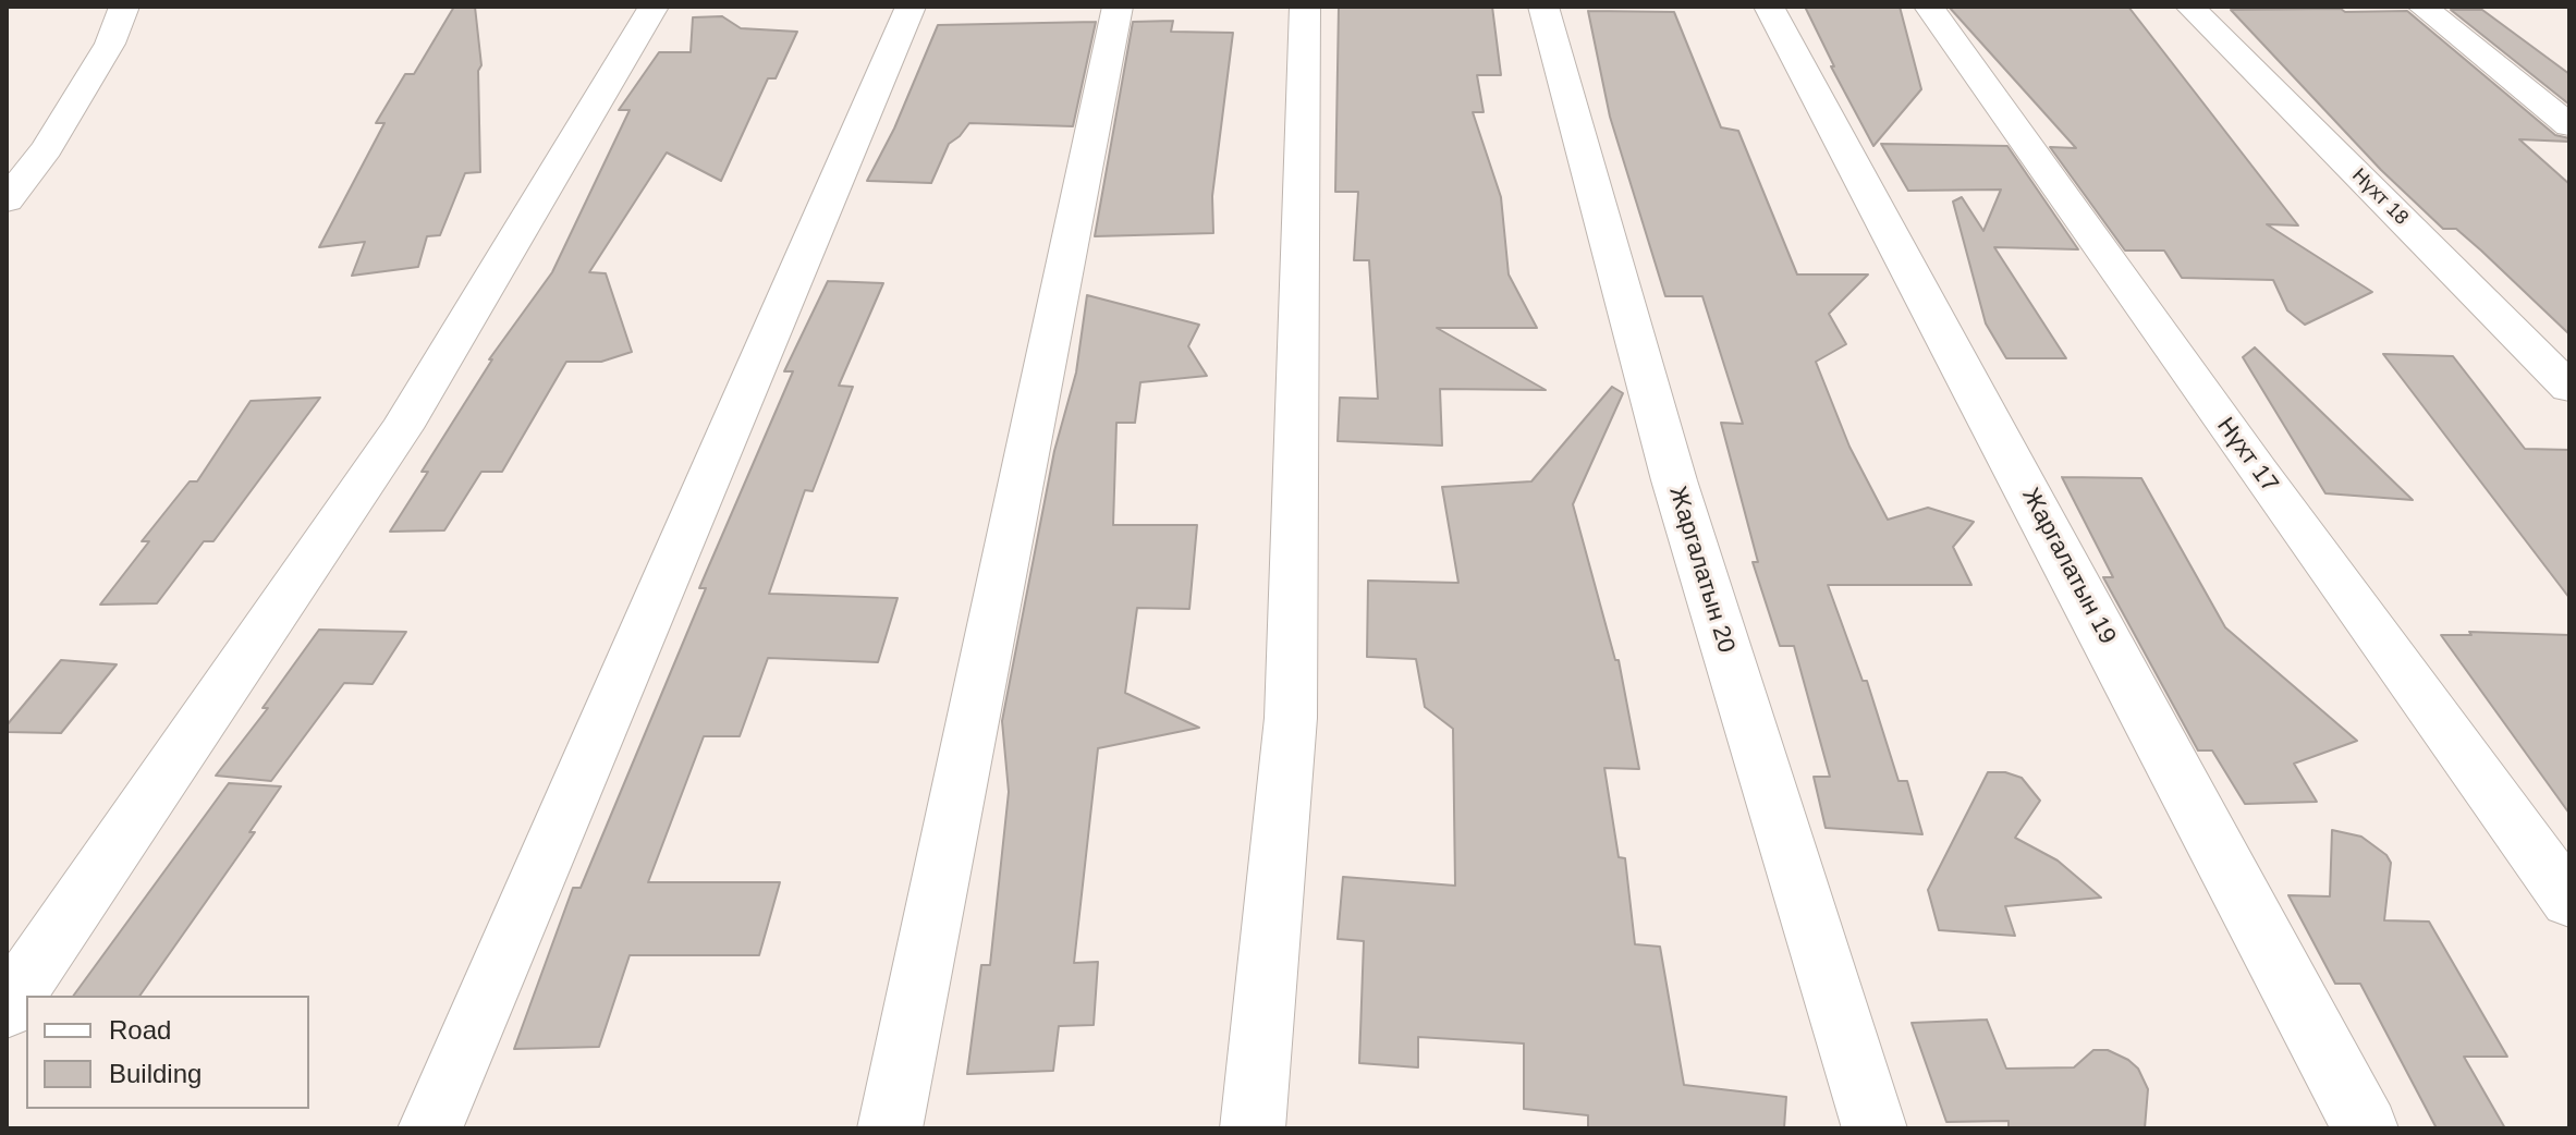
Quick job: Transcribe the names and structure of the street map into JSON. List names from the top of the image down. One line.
{"streets":{"street":["Нүхт 18","Нүхт 17","Жаргалатын 19","Жаргалатын 20"]},"legend":["Road","Building"]}
